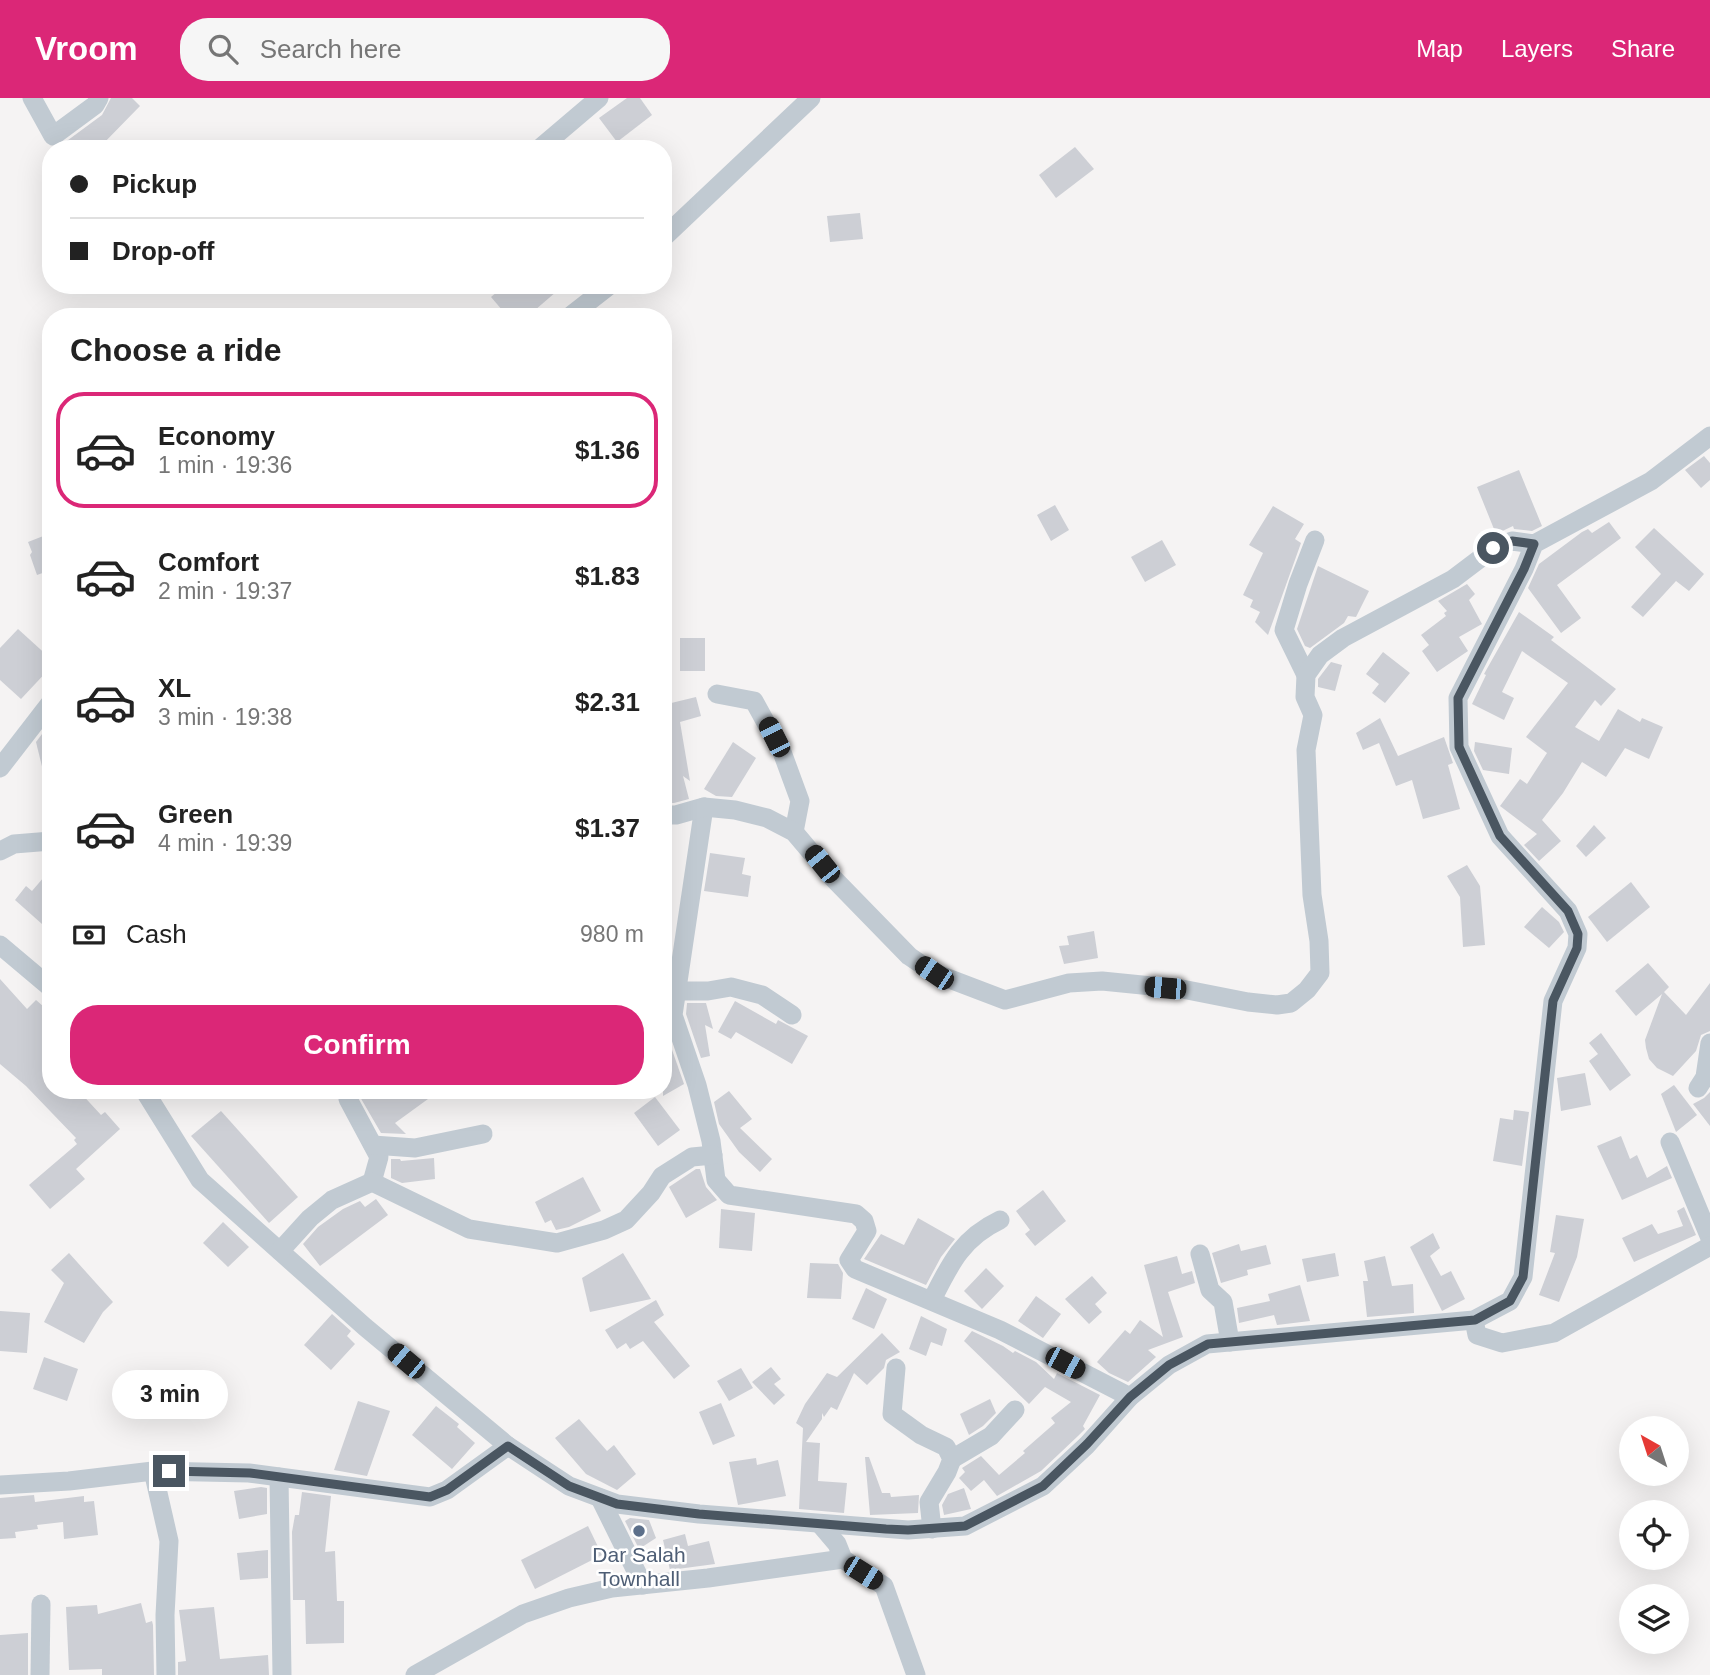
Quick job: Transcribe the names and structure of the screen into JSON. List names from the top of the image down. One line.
{"places":["Dar Salah Townhall"],"north":"top left","page":{"header":"Vroom","search":"Search here","nav":["Map","Layers","Share"],"banner":["Pickup","Drop-off"],"heading":"Choose a ride","list":[{"name":"Economy","note":"1 min · 19:36","value":"$1.36"},{"name":"Comfort","note":"2 min · 19:37","value":"$1.83"},{"name":"XL","note":"3 min · 19:38","value":"$2.31"},{"name":"Green","note":"4 min · 19:39","value":"$1.37"}],"pay":["Cash","980 m"],"buttons":"Confirm","bubble":"3 min"}}
